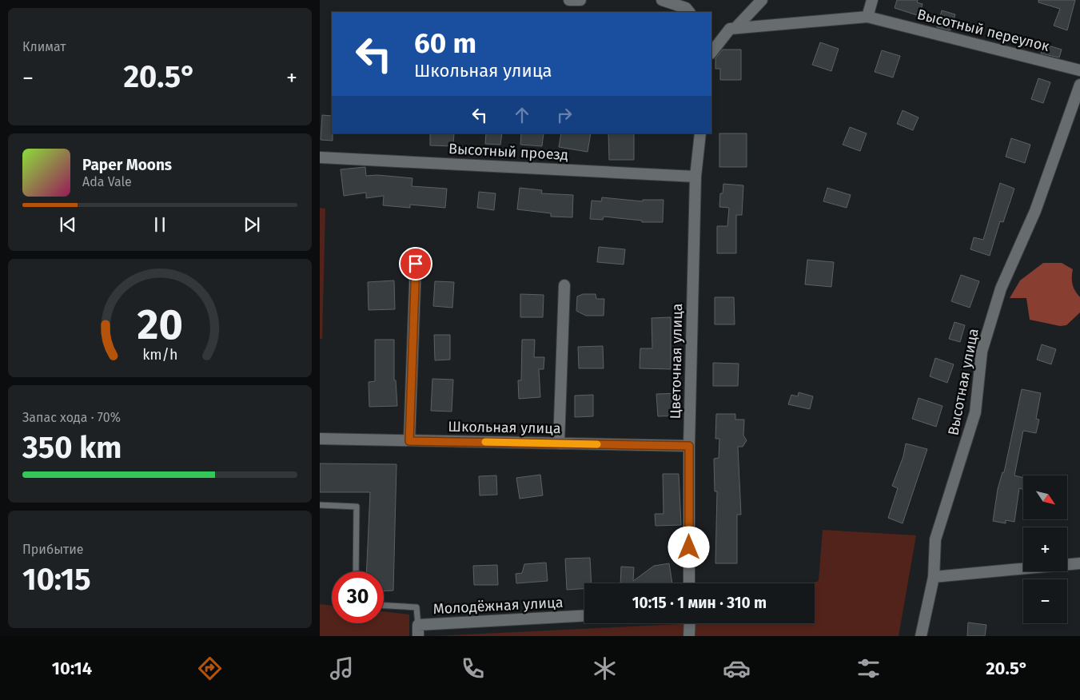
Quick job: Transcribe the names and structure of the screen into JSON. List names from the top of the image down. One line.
{"streets":{"street":["Высотный переулок","Высотный проезд","Цветочная улица","Высотная улица","Школьная улица","Молодёжная улица"]},"crossings":[["Высотный проезд","Цветочная улица"],["Цветочная улица","Школьная улица"]],"north":"bottom right","page":{"tile":["Климат",["Запас хода · 70%","350 km"],["Прибытие","10:15"]],"turn":["60 m","Школьная улица"],"heat":["−","20.5°","+"],"song":["Paper Moons","Ada Vale"],"map_buttons":["+","−"],"limit":"30","trip":"10:15 · 1 мин · 310 m","tabs":["10:14","20.5°"],"gauge":["20","km/h"]}}
